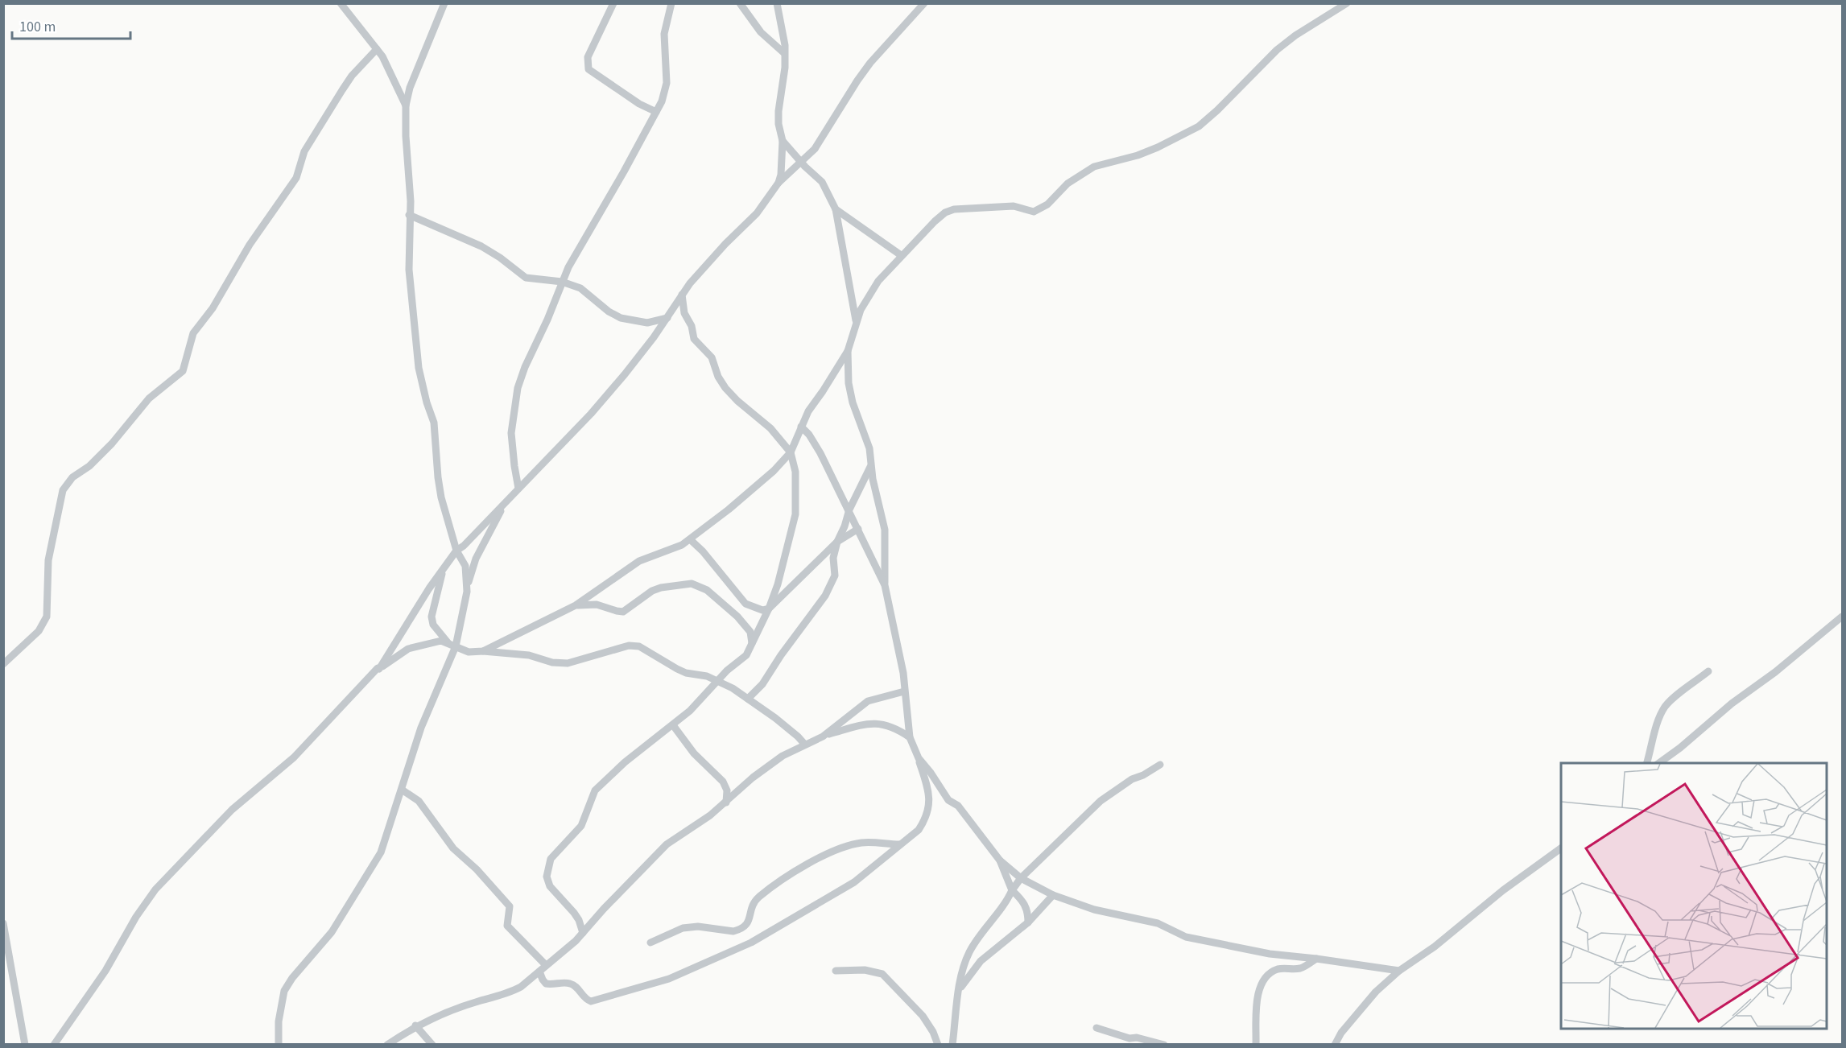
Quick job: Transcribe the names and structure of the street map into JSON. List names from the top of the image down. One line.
{"scale_bar":"100 m"}
